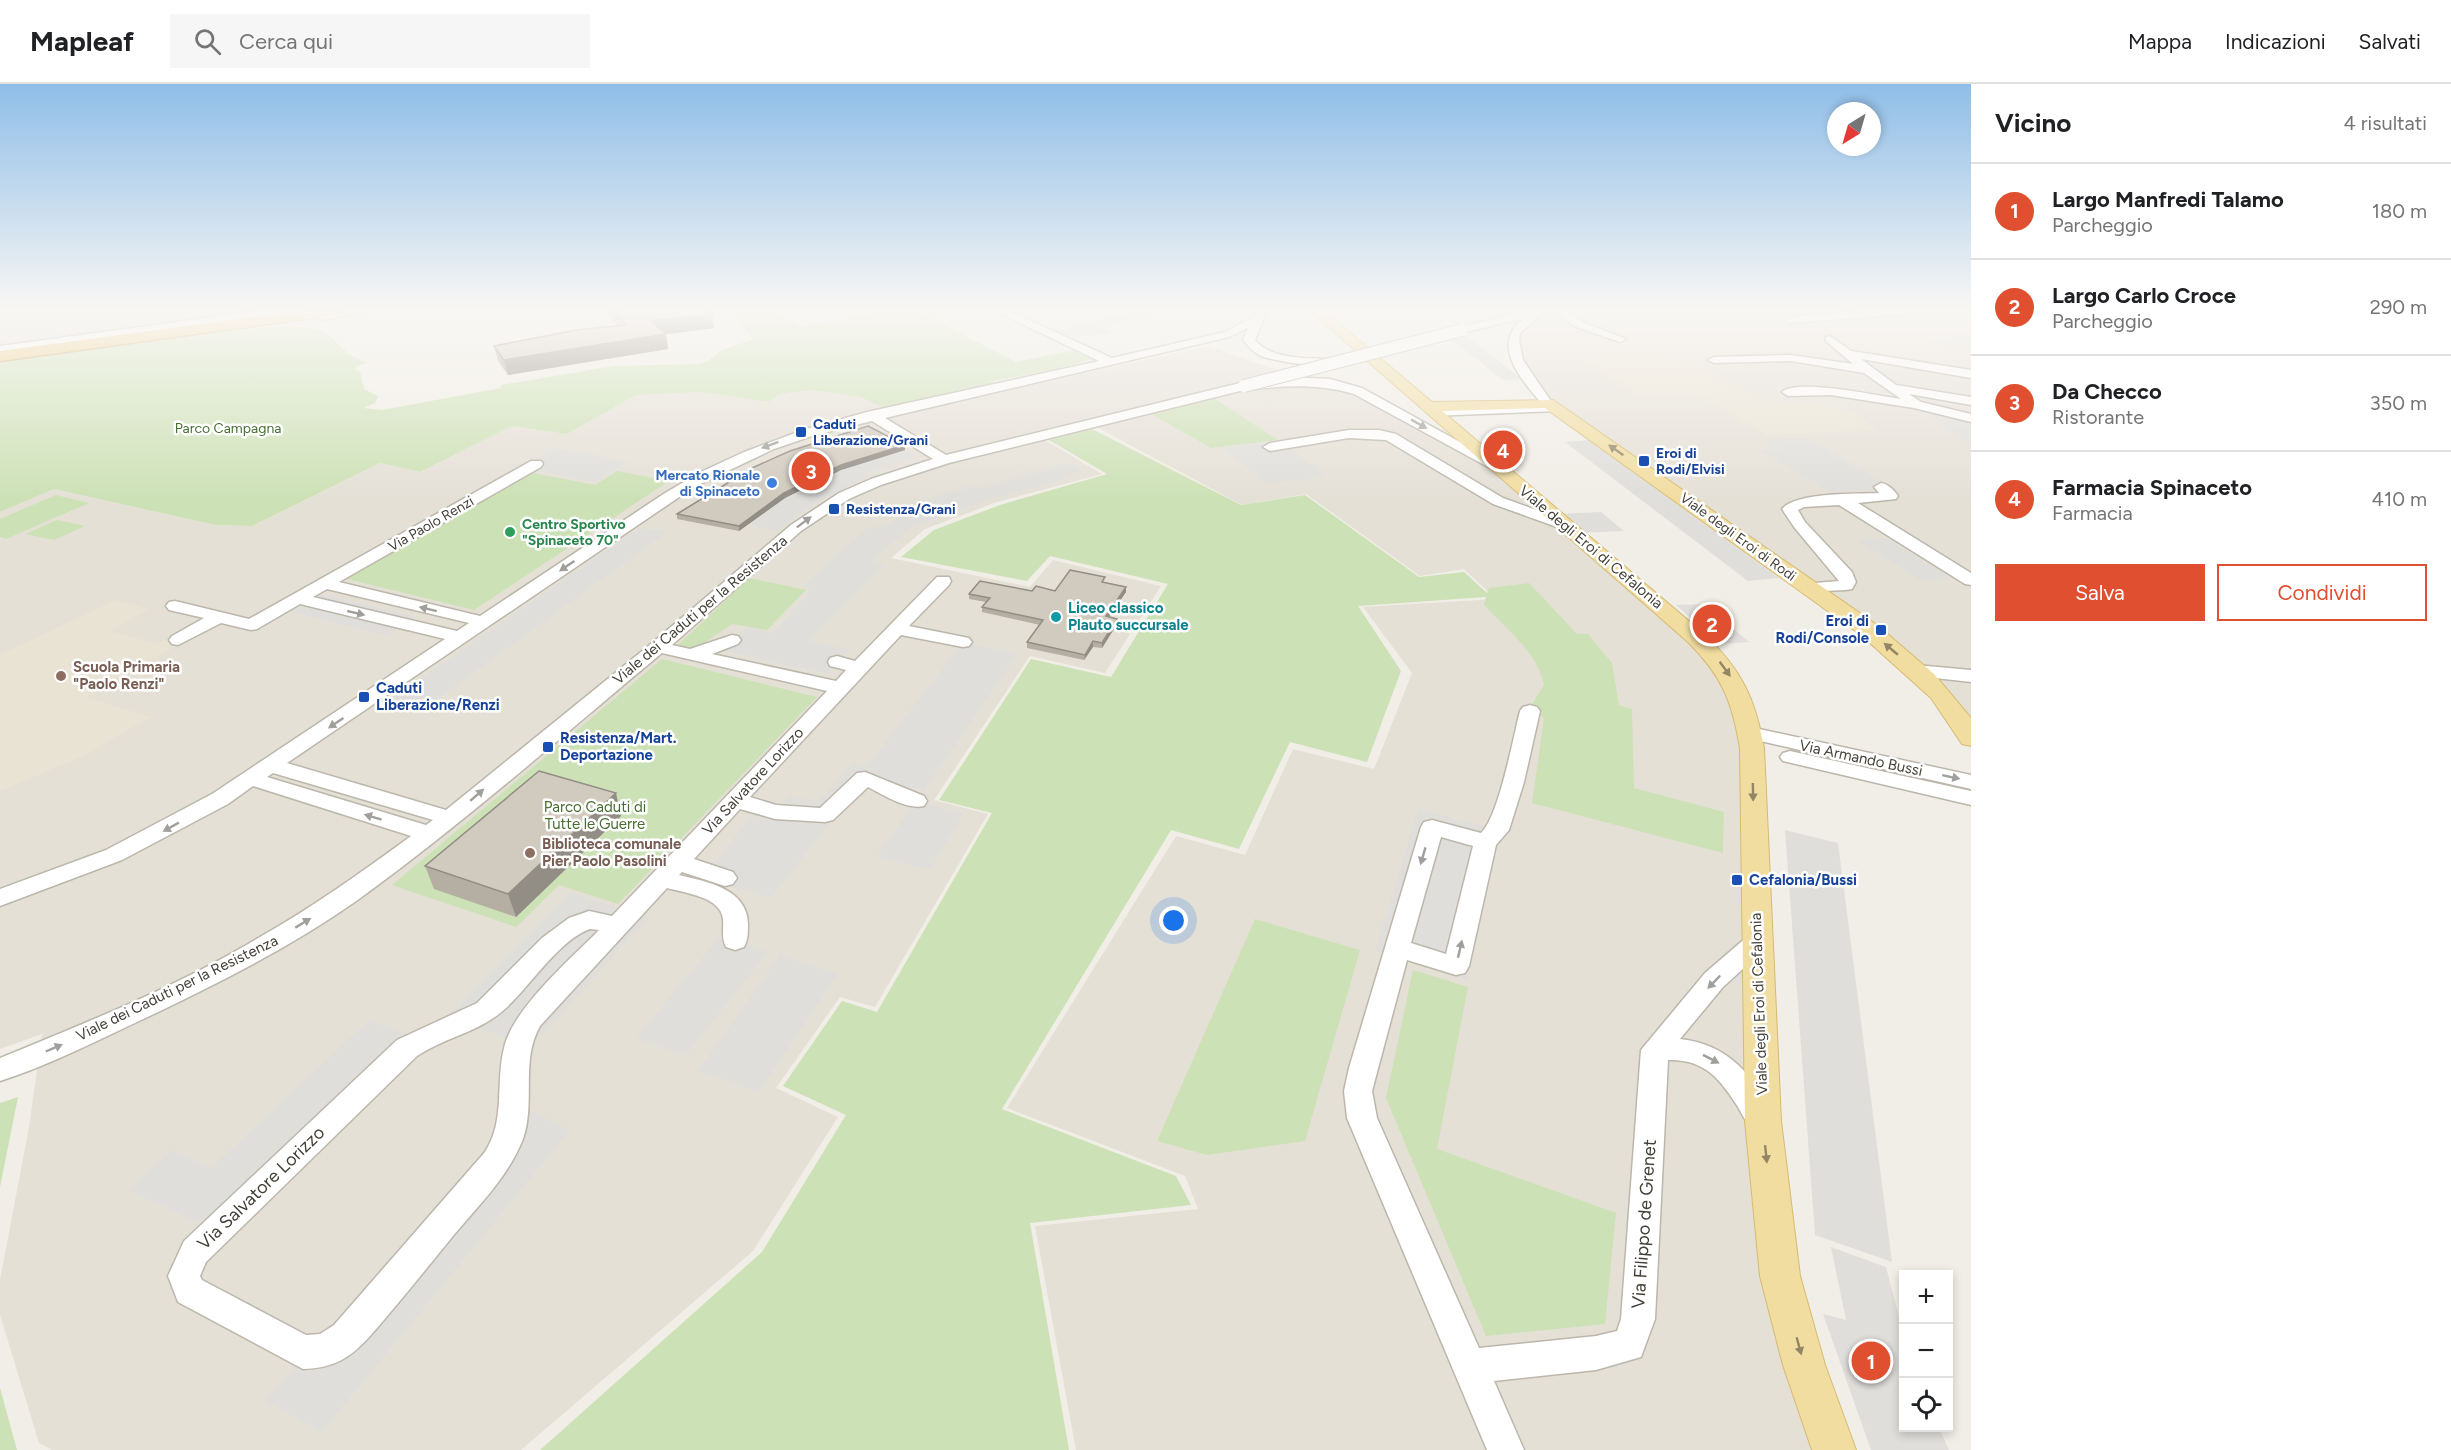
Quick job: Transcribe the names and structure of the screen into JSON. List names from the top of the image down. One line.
{"streets":{"main road":["Viale degli Eroi di Rodi","Viale degli Eroi di Cefalonia"],"street":["Via Paolo Renzi","Viale dei Caduti per la Resistenza","Via Armando Bussi","Via Salvatore Lorizzo","Via Filippo de Grenet"]},"crossings":[["Viale degli Eroi di Cefalonia","Via Armando Bussi"]],"one_way":["Viale degli Eroi di Cefalonia"],"parks":["Parco Campagna","Parco Caduti di Tutte le Guerre"],"places":{"transit":["Caduti Liberazione/Grani","Eroi di Rodi/Elvisi","Resistenza/Grani","Eroi di Rodi/Console","Caduti Liberazione/Renzi","Resistenza/Mart. Deportazione","Cefalonia/Bussi"],"other":["Mercato Rionale di Spinaceto","Centro Sportivo \"Spinaceto 70\"","Liceo classico Plauto succursale","Scuola Primaria \"Paolo Renzi\"","Biblioteca comunale Pier Paolo Pasolini"]},"north":"bottom left","page":{"header":"Mapleaf","search":"Cerca qui","nav":["Mappa","Indicazioni","Salvati"],"heading":["Vicino","4 risultati"],"list":[{"mark":"1","name":"Largo Manfredi Talamo","note":"Parcheggio","value":"180 m"},{"mark":"2","name":"Largo Carlo Croce","note":"Parcheggio","value":"290 m"},{"mark":"3","name":"Da Checco","note":"Ristorante","value":"350 m"},{"mark":"4","name":"Farmacia Spinaceto","note":"Farmacia","value":"410 m"}],"pins":["4","3","2","1"],"buttons":["Salva","Condividi"],"map_buttons":["+","−"]}}
